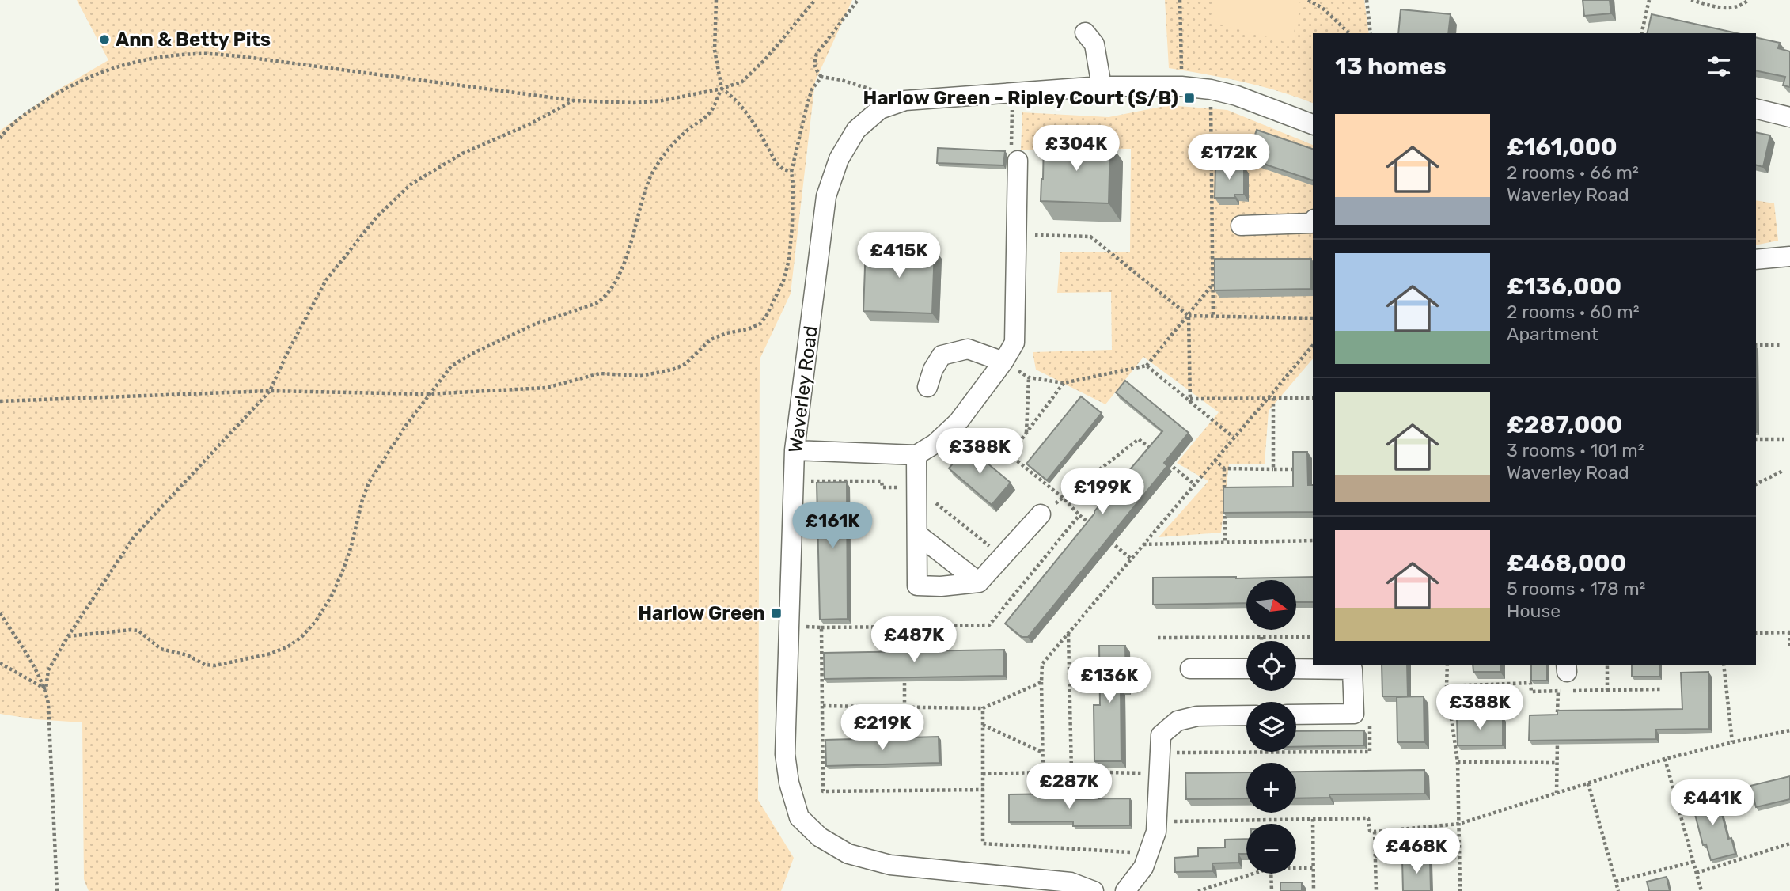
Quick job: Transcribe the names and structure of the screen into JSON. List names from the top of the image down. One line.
{"streets":{"street":["Waverley Road"]},"places":{"other":["Ann & Betty Pits"],"transit":["Harlow Green - Ripley Court (S/B)","Harlow Green"]},"north":"right","page":{"heading":"13 homes","list":[{"name":"£161,000","note":"2 rooms · 66 m² · Waverley Road"},{"name":"£136,000","note":"2 rooms · 60 m² · Apartment"},{"name":"£287,000","note":"3 rooms · 101 m² · Waverley Road"},{"name":"£468,000","note":"5 rooms · 178 m² · House"}],"price":["£304K","£172K","£415K","£388K","£199K","£161K","£487K","£136K","£388K","£219K","£287K","£441K","£468K"],"map_buttons":["+","−"]}}
